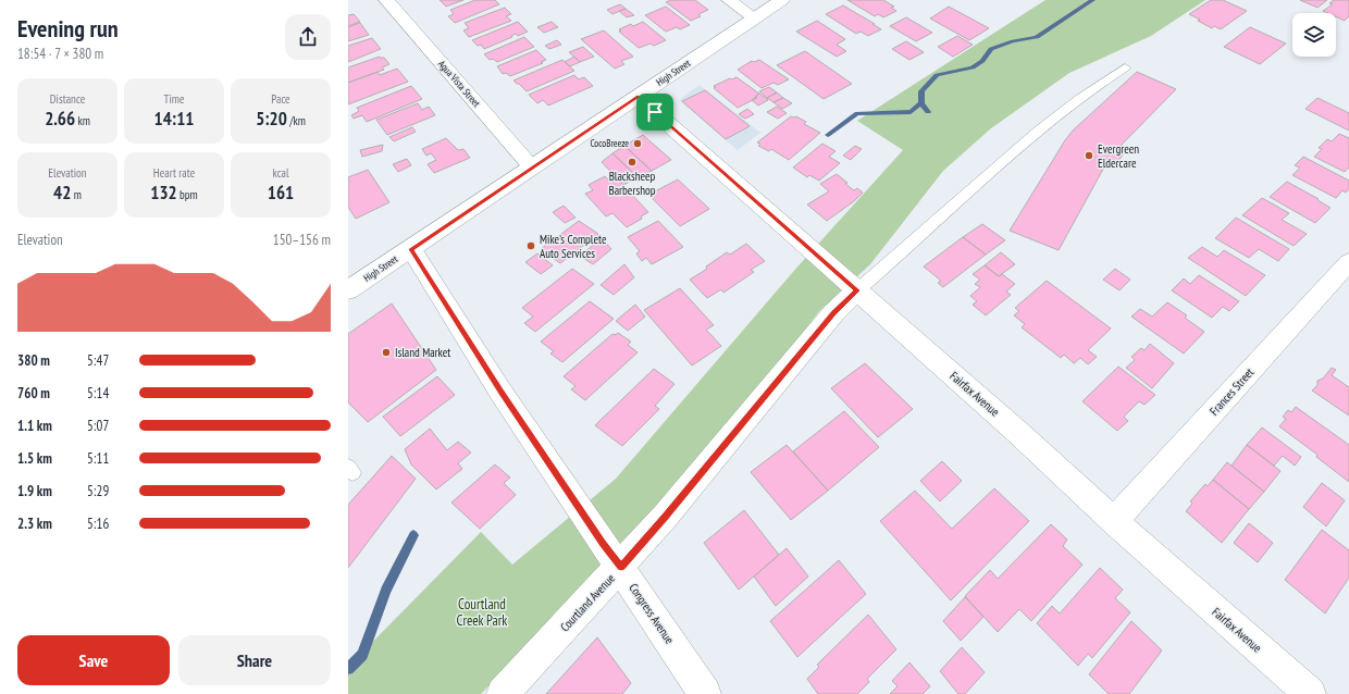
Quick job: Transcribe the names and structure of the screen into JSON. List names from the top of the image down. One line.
{"streets":{"street":["High Street","Agua Vista Street","Frances Street","Fairfax Avenue","Courtland Avenue","Congress Avenue"]},"crossings":[["High Street","Agua Vista Street"],["High Street","Fairfax Avenue"],["High Street","Congress Avenue"],["Frances Street","Fairfax Avenue"],["Fairfax Avenue","Courtland Avenue"],["Courtland Avenue","Congress Avenue"]],"parks":["Courtland Creek Park"],"places":["CocoBreeze","Evergreen Eldercare","Blacksheep Barbershop","Mike's Complete Auto Services","Island Market"],"page":{"heading":["Evening run","18:54 · 7 × 380 m"],"stats":[["Distance","2.66 km"],["Time","14:11"],["Pace","5:20 /km"],["Elevation","42 m"],["Heart rate","132 bpm"],["kcal","161"]],"chart":["Elevation","150–156 m"],"list":[{"name":"380 m","note":"5:47"},{"name":"760 m","note":"5:14"},{"name":"1.1 km","note":"5:07"},{"name":"1.5 km","note":"5:11"},{"name":"1.9 km","note":"5:29"},{"name":"2.3 km","note":"5:16"}],"buttons":["Save","Share"]}}
